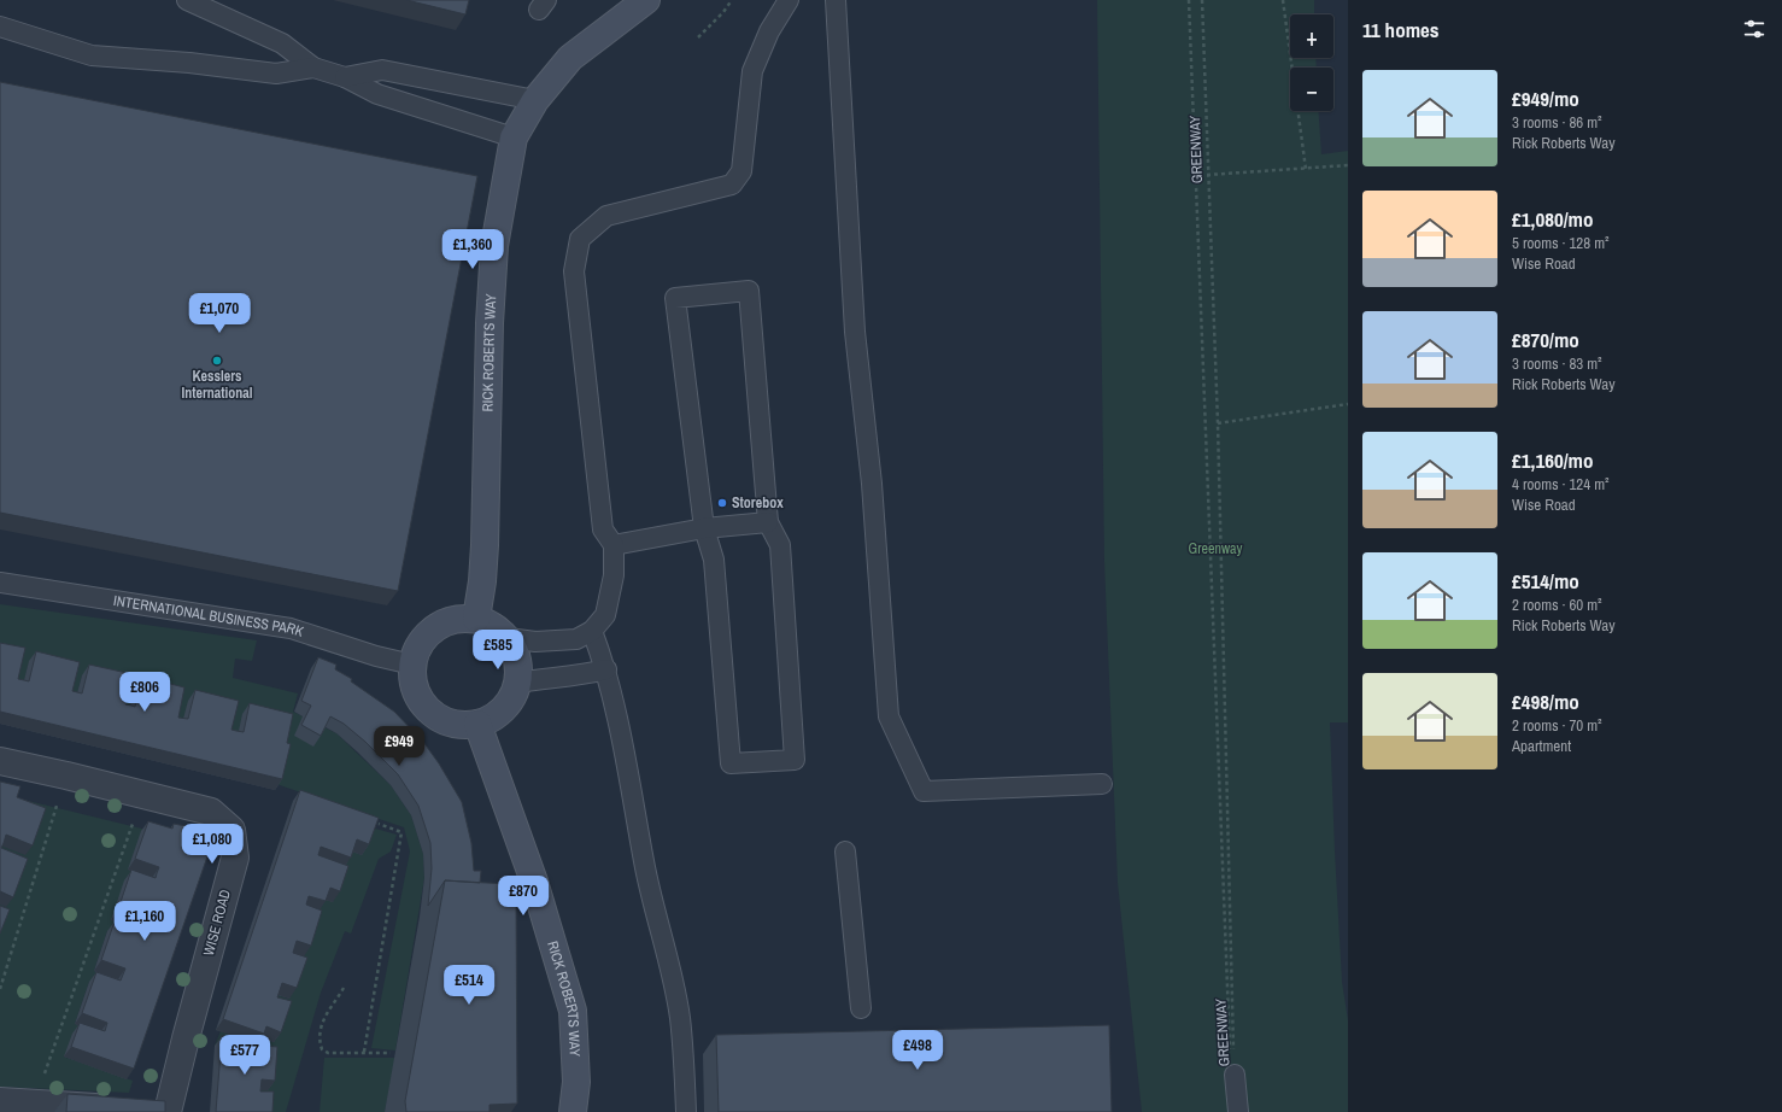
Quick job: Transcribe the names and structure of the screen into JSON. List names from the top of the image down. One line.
{"streets":{"street":["RICK ROBERTS WAY","WISE ROAD"],"lane":["INTERNATIONAL BUSINESS PARK"],"path":["GREENWAY"]},"crossings":[["RICK ROBERTS WAY","INTERNATIONAL BUSINESS PARK"]],"parks":["Greenway"],"places":["Kesslers International","Storebox"],"page":{"heading":"11 homes","map_buttons":["+","−"],"list":[{"name":"£949/mo","note":"3 rooms · 86 m² · Rick Roberts Way"},{"name":"£1,080/mo","note":"5 rooms · 128 m² · Wise Road"},{"name":"£870/mo","note":"3 rooms · 83 m² · Rick Roberts Way"},{"name":"£1,160/mo","note":"4 rooms · 124 m² · Wise Road"},{"name":"£514/mo","note":"2 rooms · 60 m² · Rick Roberts Way"},{"name":"£498/mo","note":"2 rooms · 70 m² · Apartment"}],"price":["£1,360","£1,070","£585","£806","£949","£1,080","£870","£1,160","£514","£498","£577"]}}
